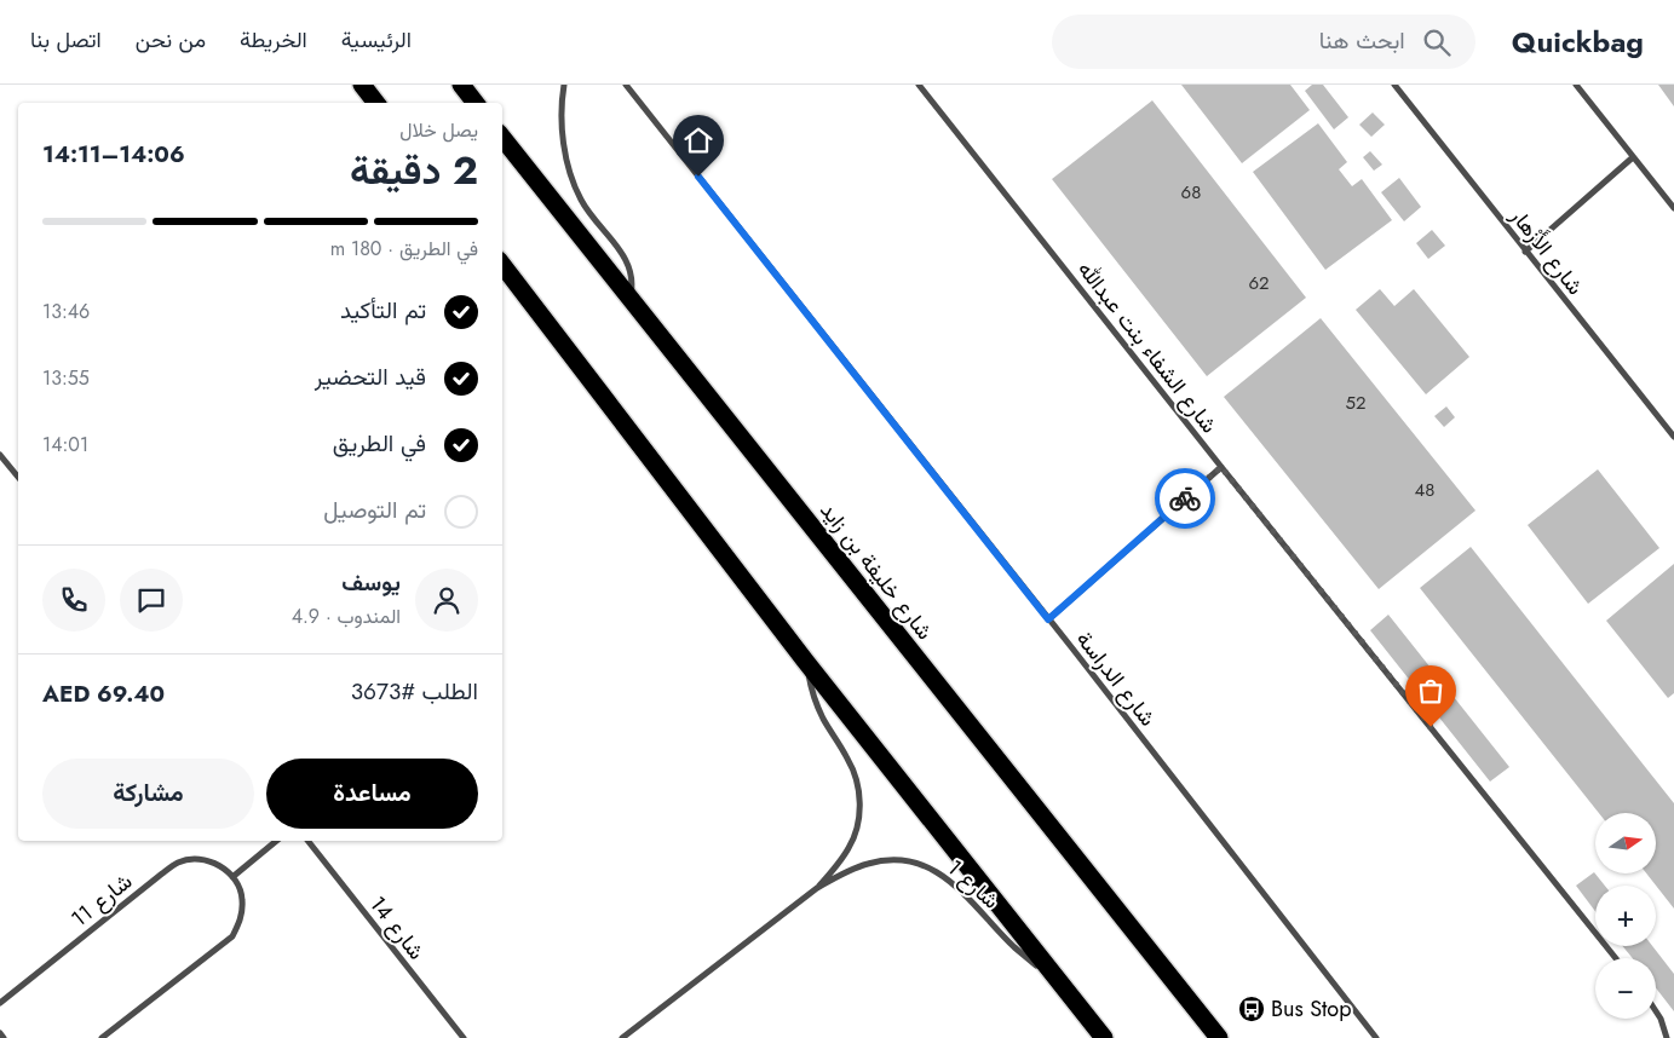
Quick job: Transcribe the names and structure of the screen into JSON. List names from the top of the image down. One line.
{"streets":{"highway":["شارع خليفة بن زايد"],"street":["شارع الأَزْهار","شارع الشفاء بنت عبدالله","شارع الدراسة","شارع 1","شارع 11","شارع 14"]},"places":{"bus stop":["Bus Stop"]},"house_numbers":["68","62","52","48"],"north":"right","page":{"header":"Quickbag","search":"ابحث هنا","nav":["الرئيسية","الخريطة","من نحن","اتصل بنا"],"heading":["2 دقيقة","يصل خلال","14:06–14:11"],"panel":["يوسف","المندوب · 4.9","الطلب #3673","AED 69.40"],"bar":"في الطريق · 180 m","list":[["تم التأكيد","13:46"],["قيد التحضير","13:55"],["في الطريق","14:01"],"تم التوصيل"],"buttons":["مساعدة","مشاركة"],"map_buttons":["+","−"]}}
